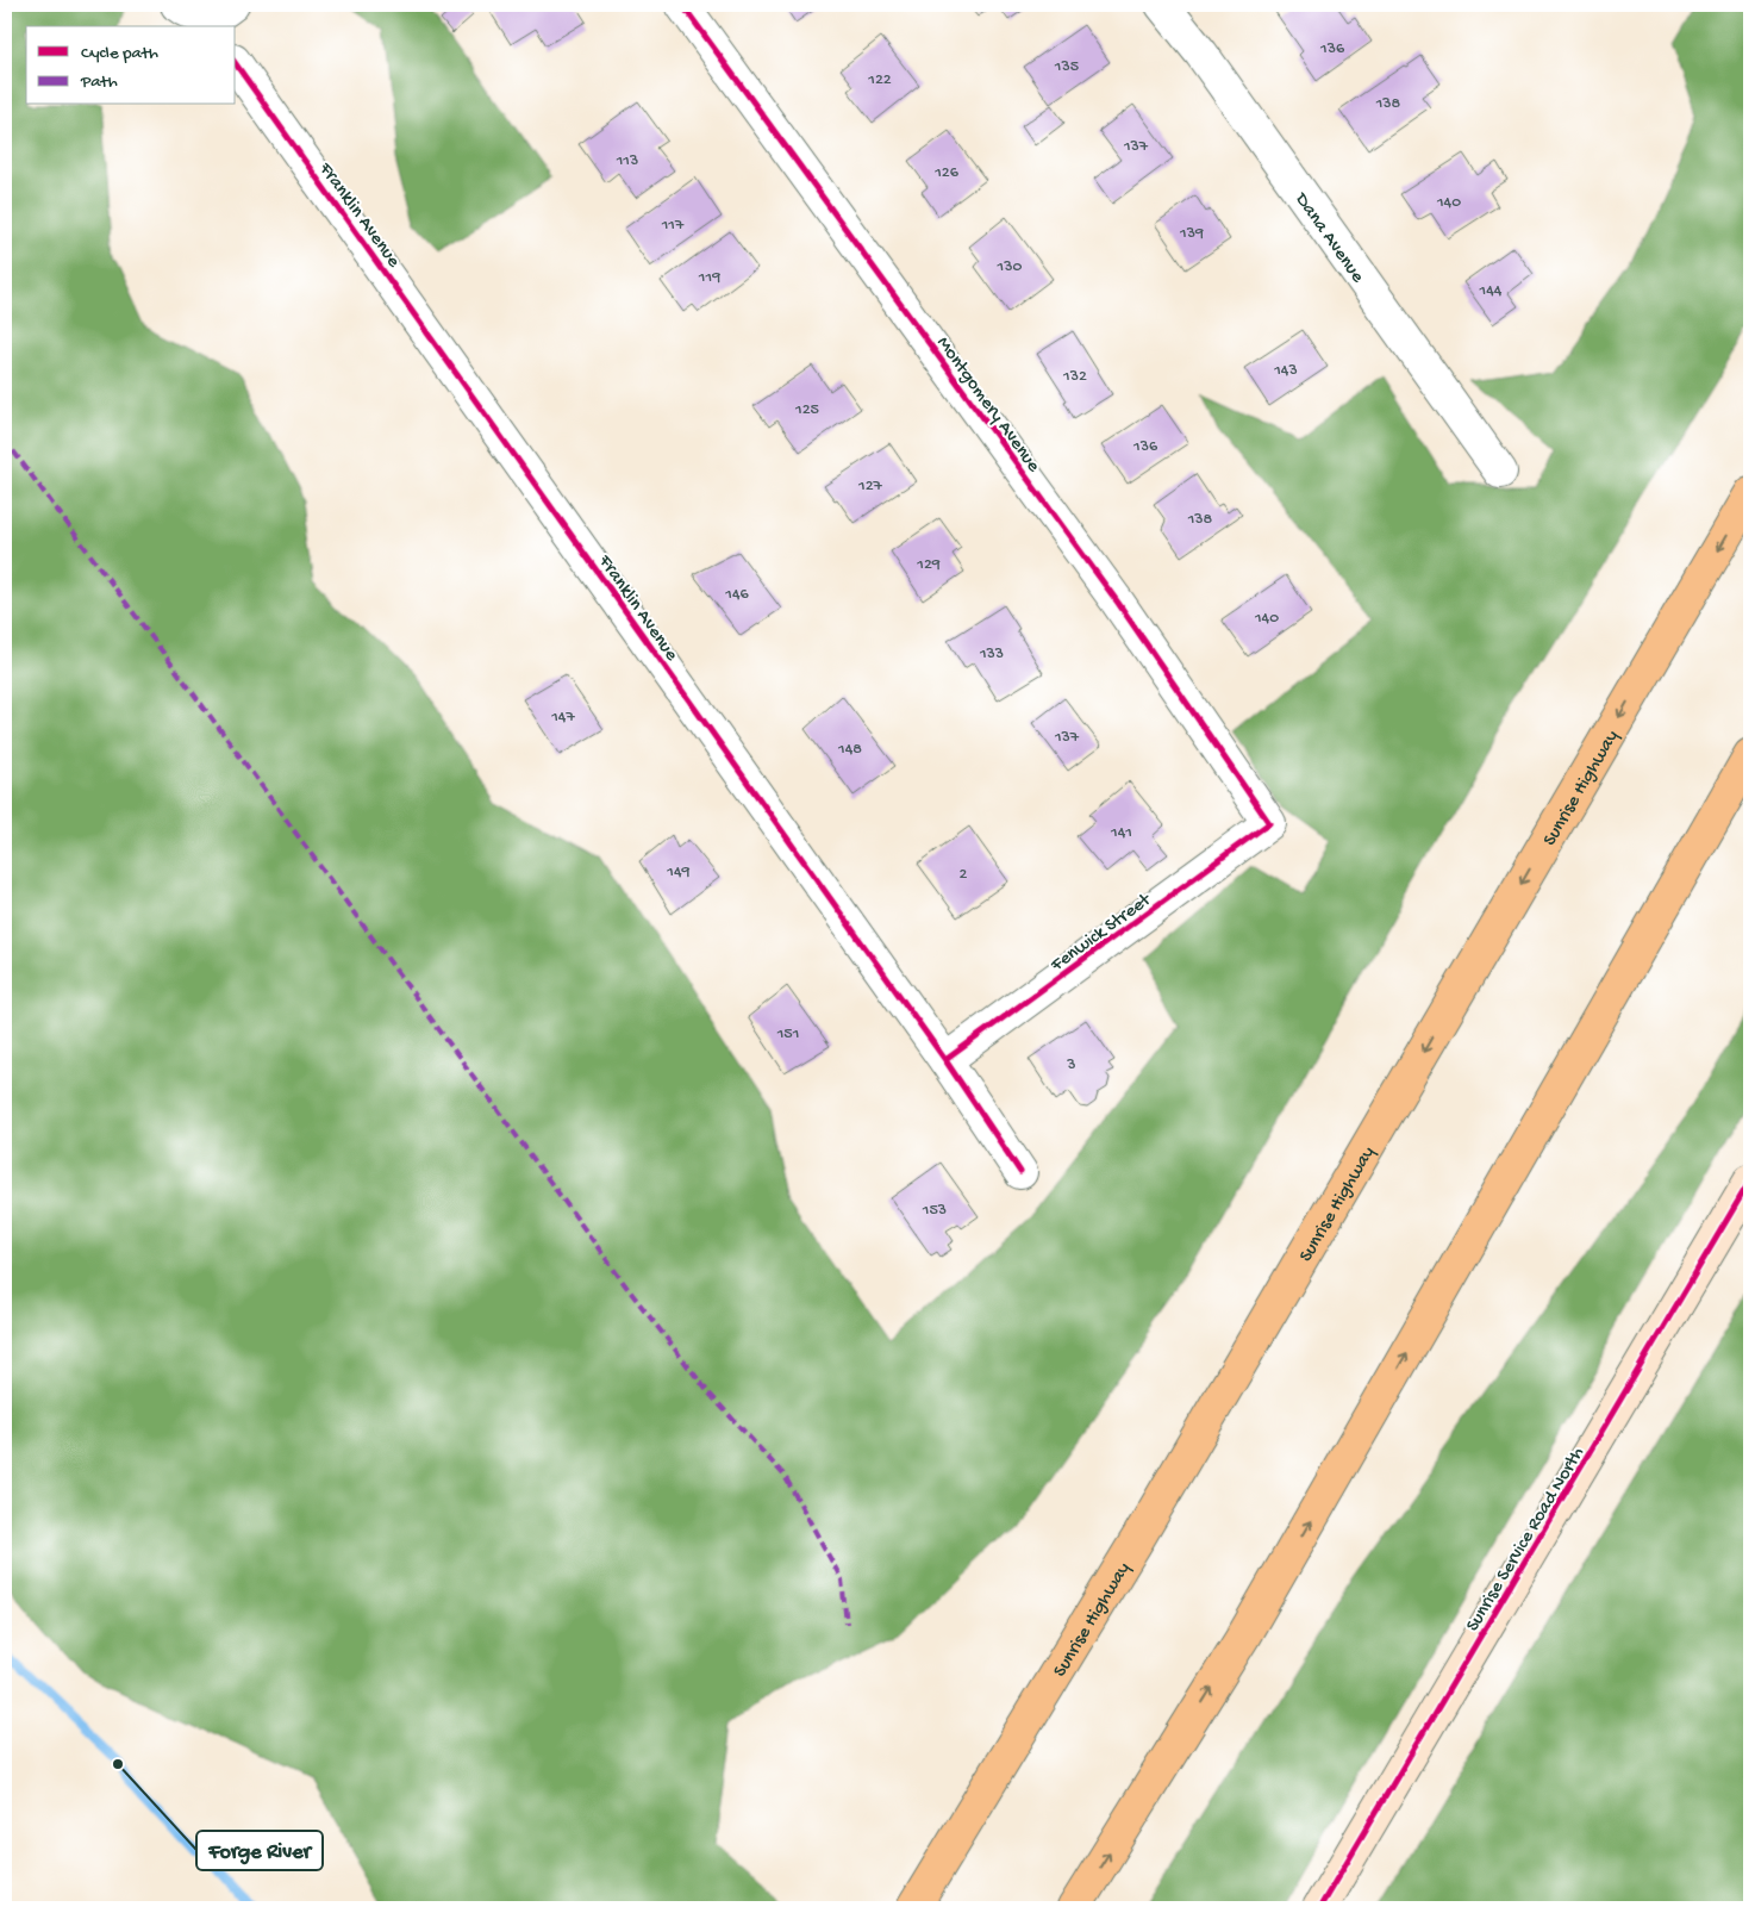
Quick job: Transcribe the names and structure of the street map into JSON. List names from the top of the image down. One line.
{"streets":{"highway":["Sunrise Highway"],"street":["Franklin Avenue","Dana Avenue","Montgomery Avenue","Fenwick Street","Sunrise Service Road North"]},"crossings":[["Franklin Avenue","Fenwick Street"],["Montgomery Avenue","Fenwick Street"]],"places":["Forge River"],"house_numbers":["136","135","122","138","137","113","126","140","117","139","130","119","144","143","132","125","136","127","138","129","146","140","133","147","137","148","141","149","2","151","3","153"],"legend":["Cycle path","Path"]}
